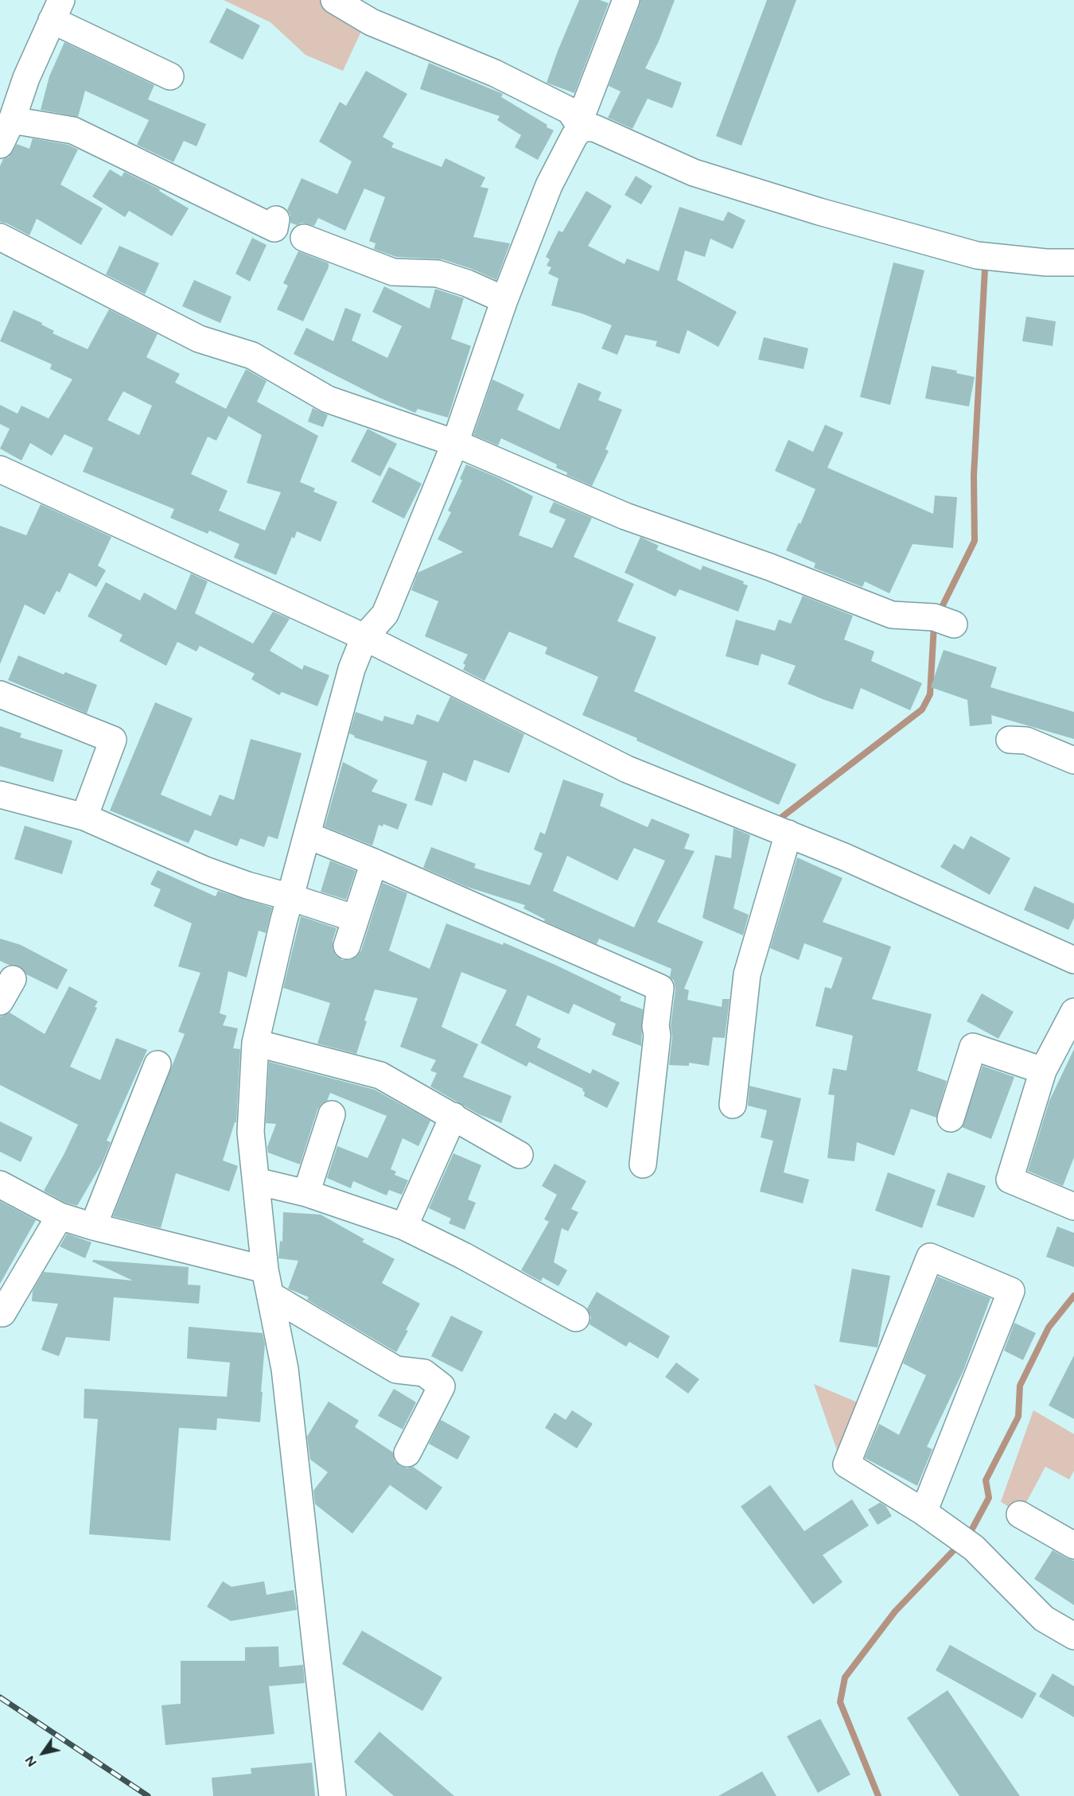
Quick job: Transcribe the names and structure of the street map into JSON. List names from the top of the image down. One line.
{"north":"bottom left"}
